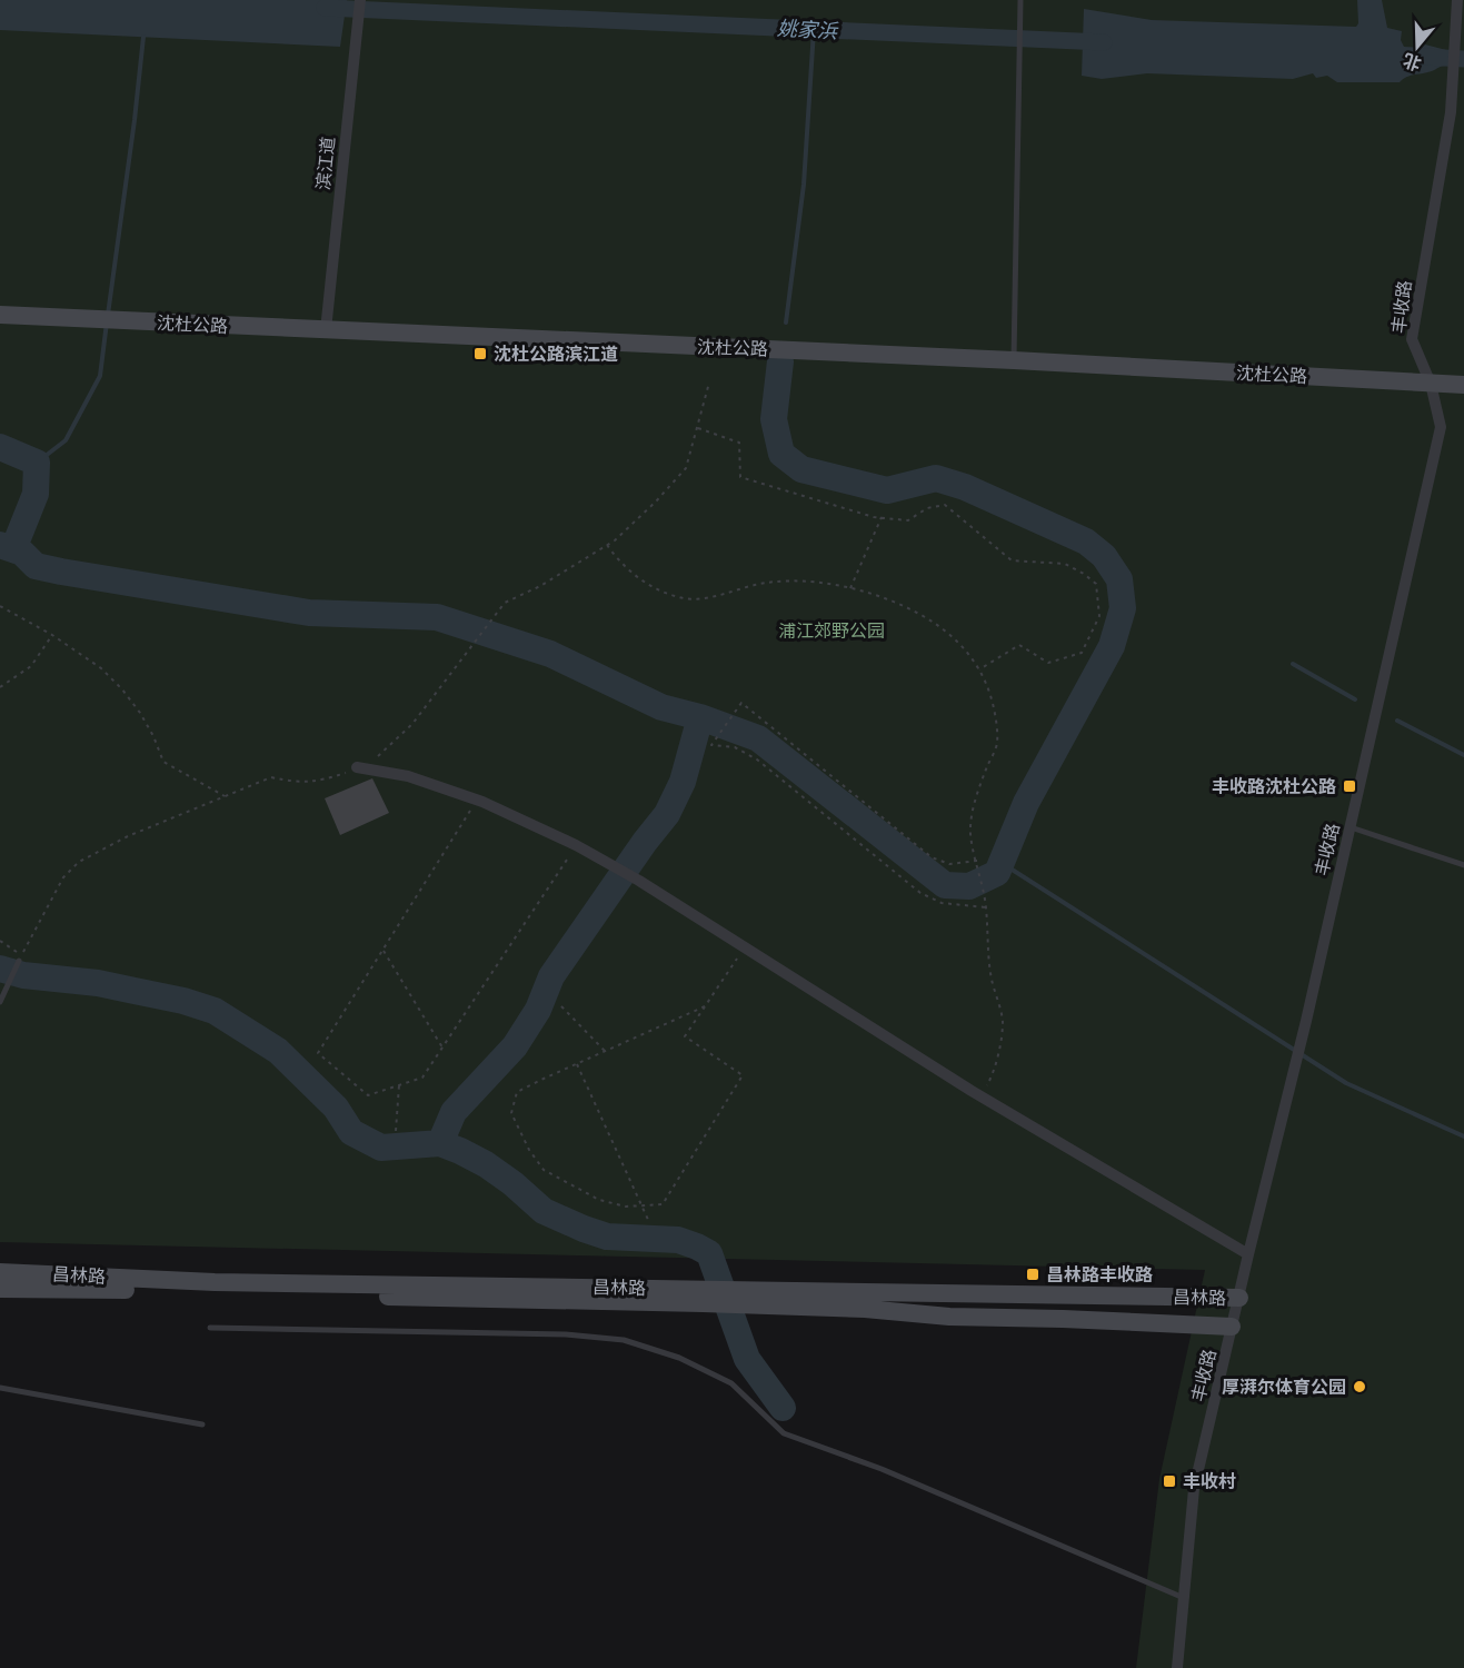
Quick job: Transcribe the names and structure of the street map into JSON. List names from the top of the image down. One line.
{"streets":{"street":["滨江道","丰收路","沈杜公路","昌林路"]},"crossings":[["滨江道","沈杜公路"],["丰收路","沈杜公路"],["丰收路","昌林路"]],"water":["姚家浜"],"parks":["浦江郊野公园"],"places":{"transit":["沈杜公路滨江道","丰收路沈杜公路","昌林路丰收路","丰收村"],"other":["厚湃尔体育公园"]},"north":"bottom"}
